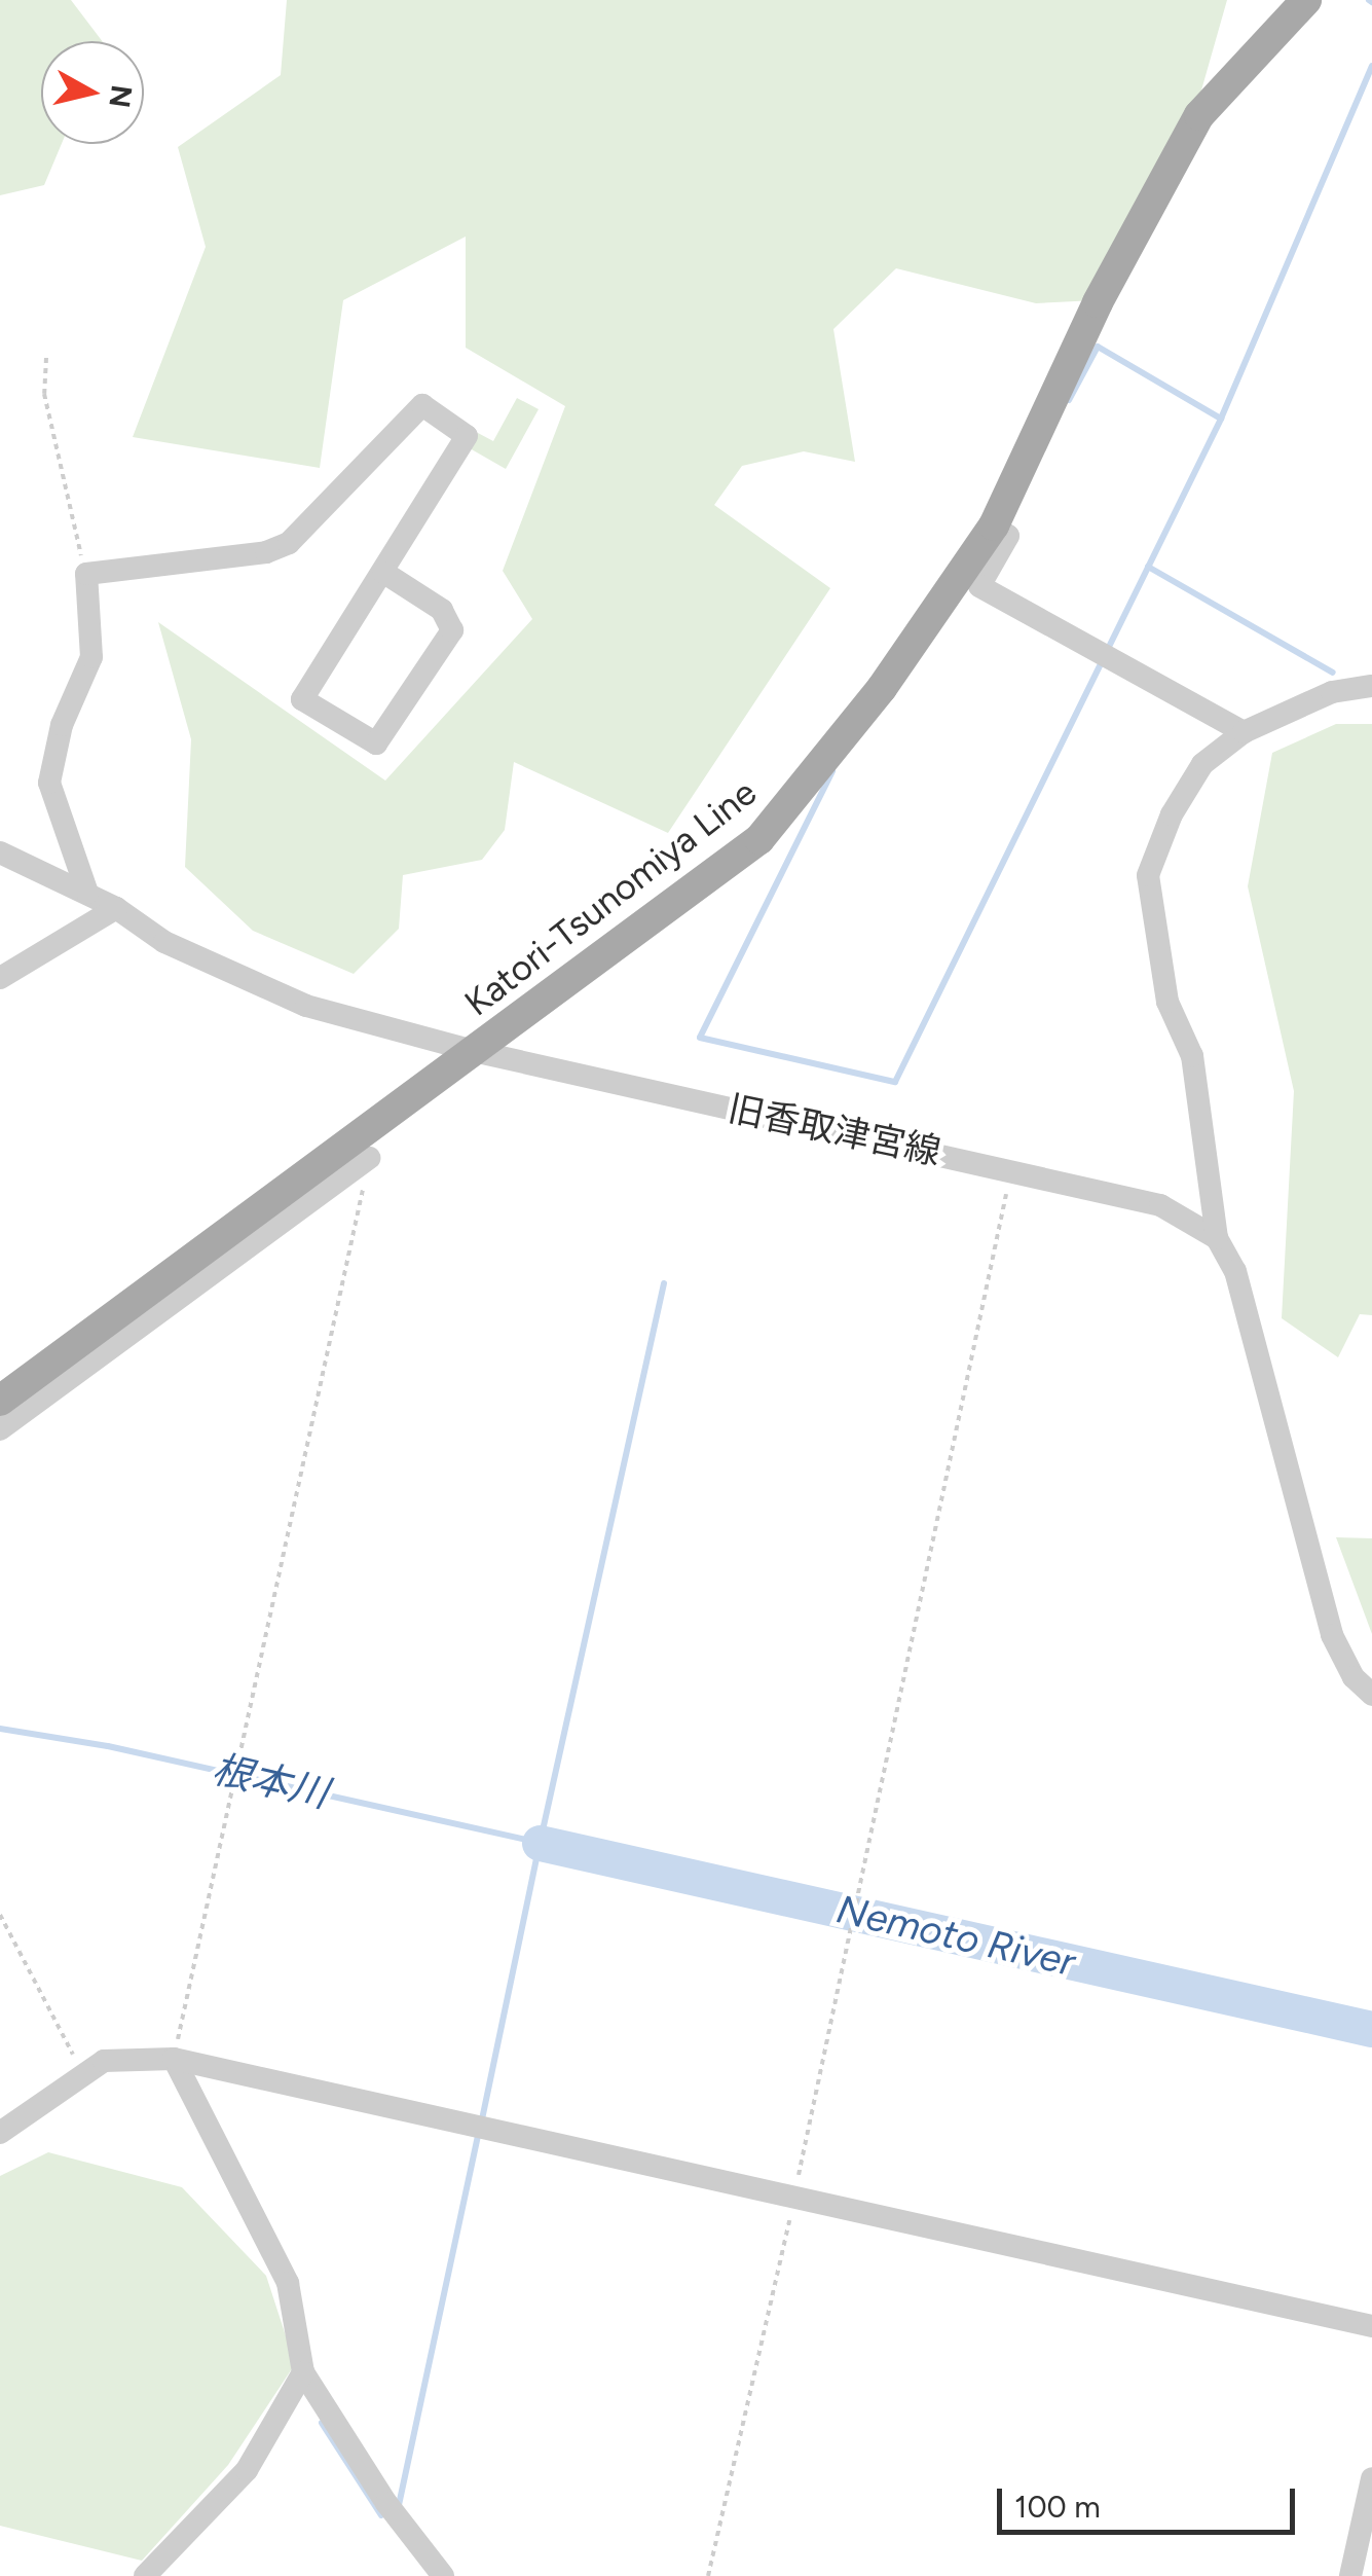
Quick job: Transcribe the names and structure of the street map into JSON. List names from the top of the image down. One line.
{"streets":{"main road":["Katori-Tsunomiya Line"],"street":["旧香取津宮線"]},"crossings":[["Katori-Tsunomiya Line","旧香取津宮線"]],"water":["根本川","Nemoto River"],"scale_bar":"100 m","north":"right"}
